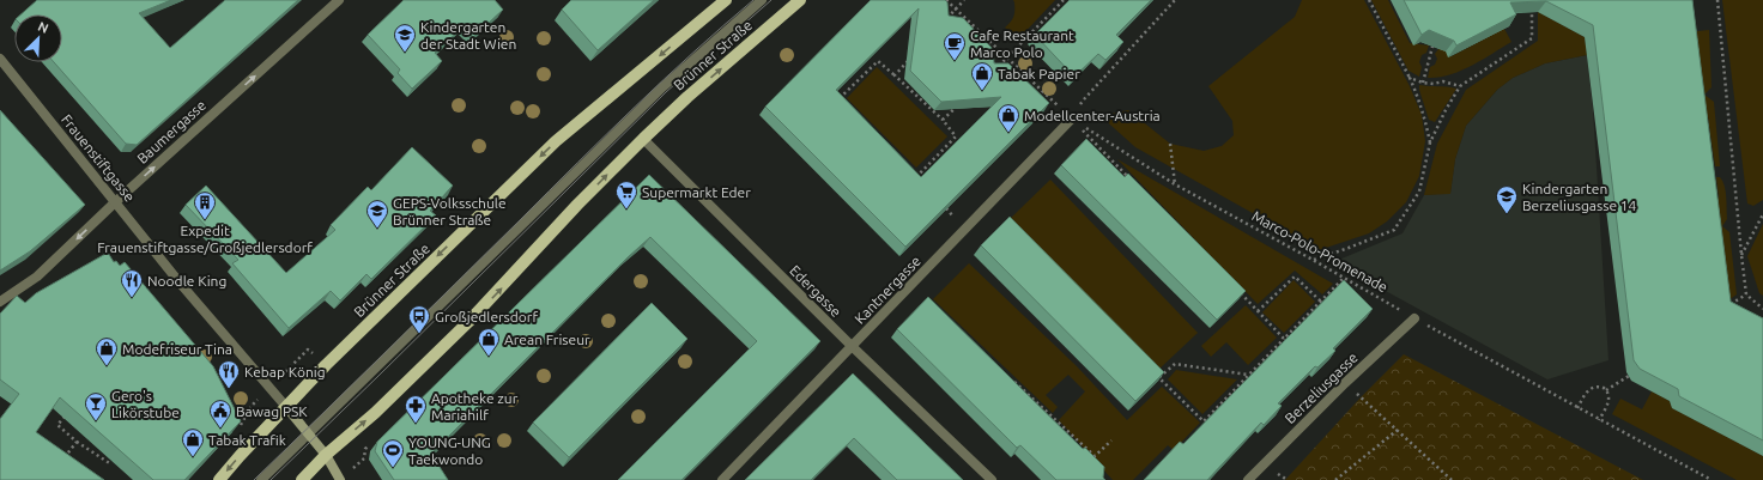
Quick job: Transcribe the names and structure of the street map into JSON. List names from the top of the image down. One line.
{"streets":{"main road":["Brünner Straße"],"street":["Baumergasse","Frauenstiftgasse","Kantnergasse","Edergasse","Berzeliusgasse"],"path":["Marco-Polo-Promenade"]},"crossings":[["Brünner Straße","Frauenstiftgasse"],["Brünner Straße","Edergasse"],["Baumergasse","Frauenstiftgasse"],["Marco-Polo-Promenade","Kantnergasse"],["Marco-Polo-Promenade","Berzeliusgasse"],["Kantnergasse","Edergasse"]],"places":{"school or university":["Kindergarten der Stadt Wien","Kindergarten Berzeliusgasse 14","GEPS-Volksschule Brünner Straße"],"cafe":["Cafe Restaurant Marco Polo"],"shop":["Tabak Papier","Modellcenter-Austria","Arean Friseur","Modefriseur Tina","Tabak Trafik"],"supermarket":["Supermarkt Eder"],"building":["Expedit Frauenstiftgasse/Großjedlersdorf"],"restaurant":["Noodle King","Kebap König"],"bus stop":["Großjedlersdorf"],"bar":["Gero's Likörstube"],"pharmacy":["Apotheke zur Mariahilf"],"public building":["Bawag PSK"],"sports":["YOUNG-UNG Taekwondo"]},"north":"top right"}
